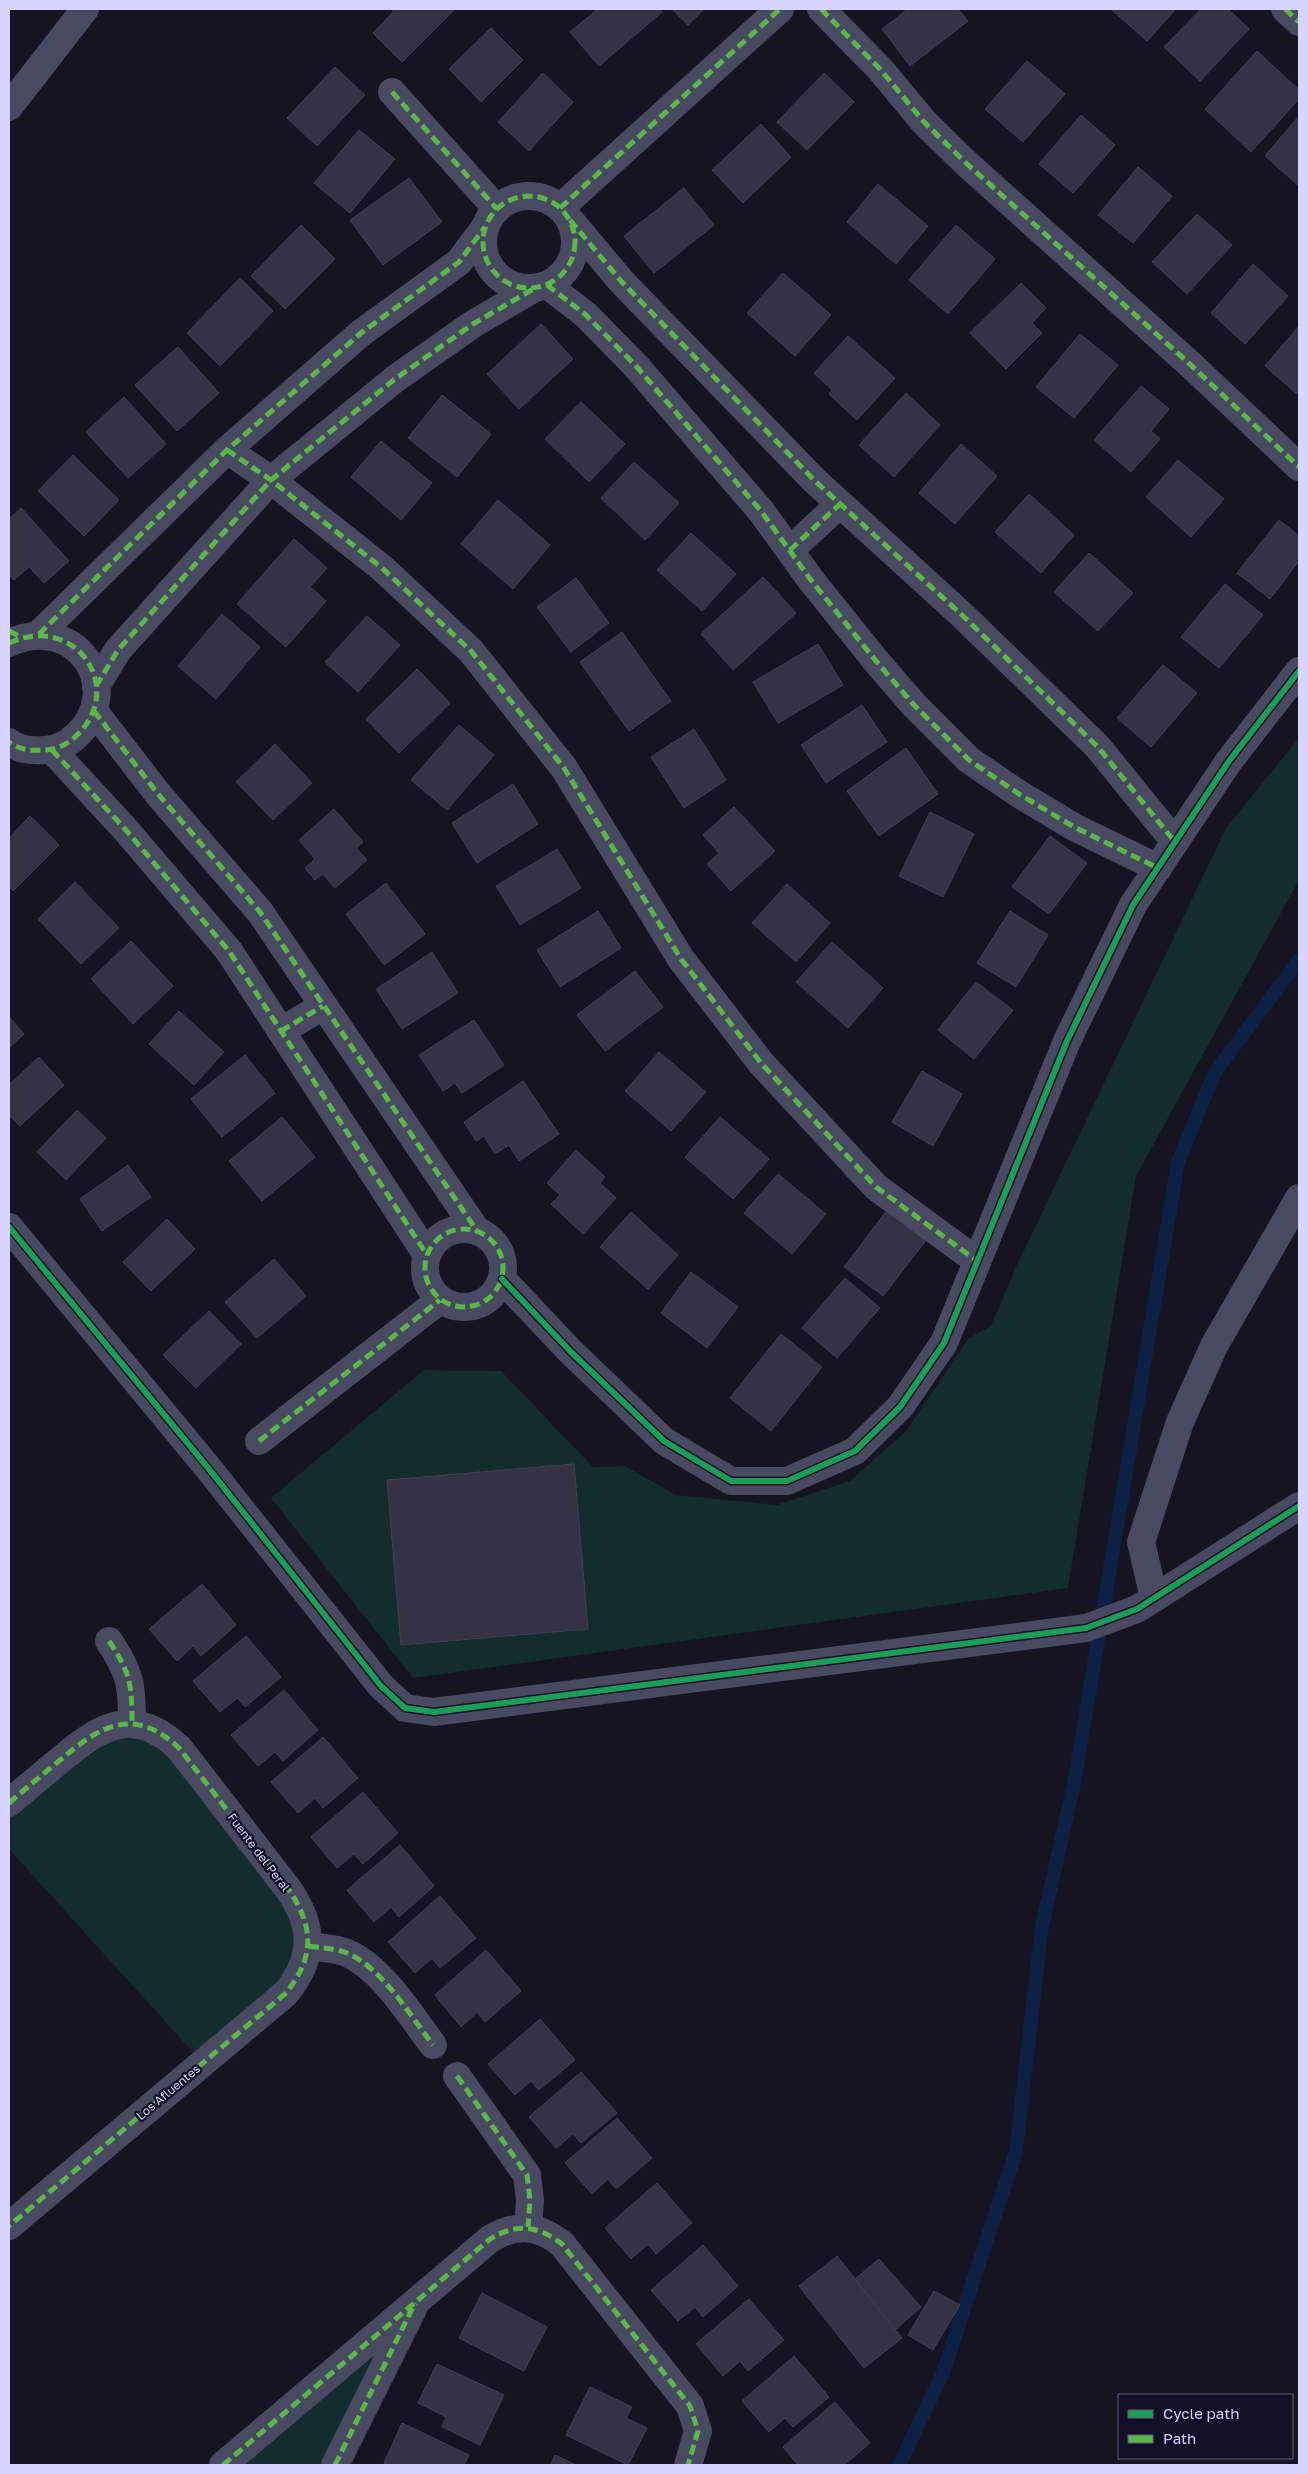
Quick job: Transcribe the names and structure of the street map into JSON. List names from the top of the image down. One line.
{"streets":{"street":["Fuente del Peral","Los Afluentes"]},"crossings":[["Fuente del Peral","Los Afluentes"]],"legend":["Cycle path","Path"]}
